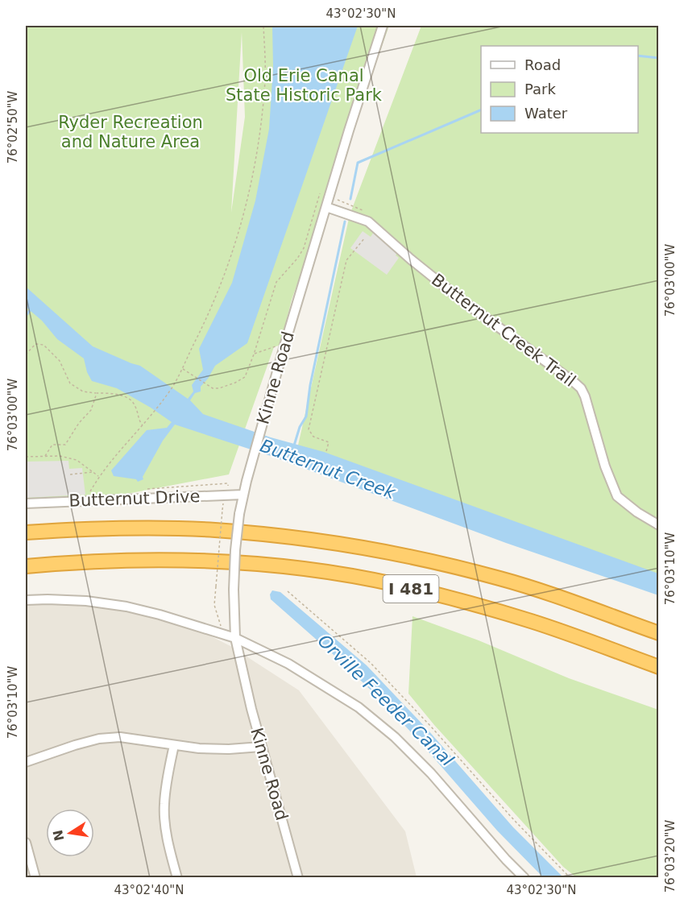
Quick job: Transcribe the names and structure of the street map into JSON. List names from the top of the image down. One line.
{"streets":{"highway":["I 481"],"street":["Butternut Creek Trail","Kinne Road","Butternut Drive"]},"crossings":[["Kinne Road","Butternut Drive"]],"water":["Butternut Creek","Orville Feeder Canal"],"parks":["Old Erie Canal State Historic Park","Ryder Recreation and Nature Area"],"legend":["Road","Park","Water"],"north":"left","coordinates":["43°02'30\"N","76°02'50\"W","76°03'00\"W","76°03'10\"W","76°03'20\"W","43°02'40\"N"]}
